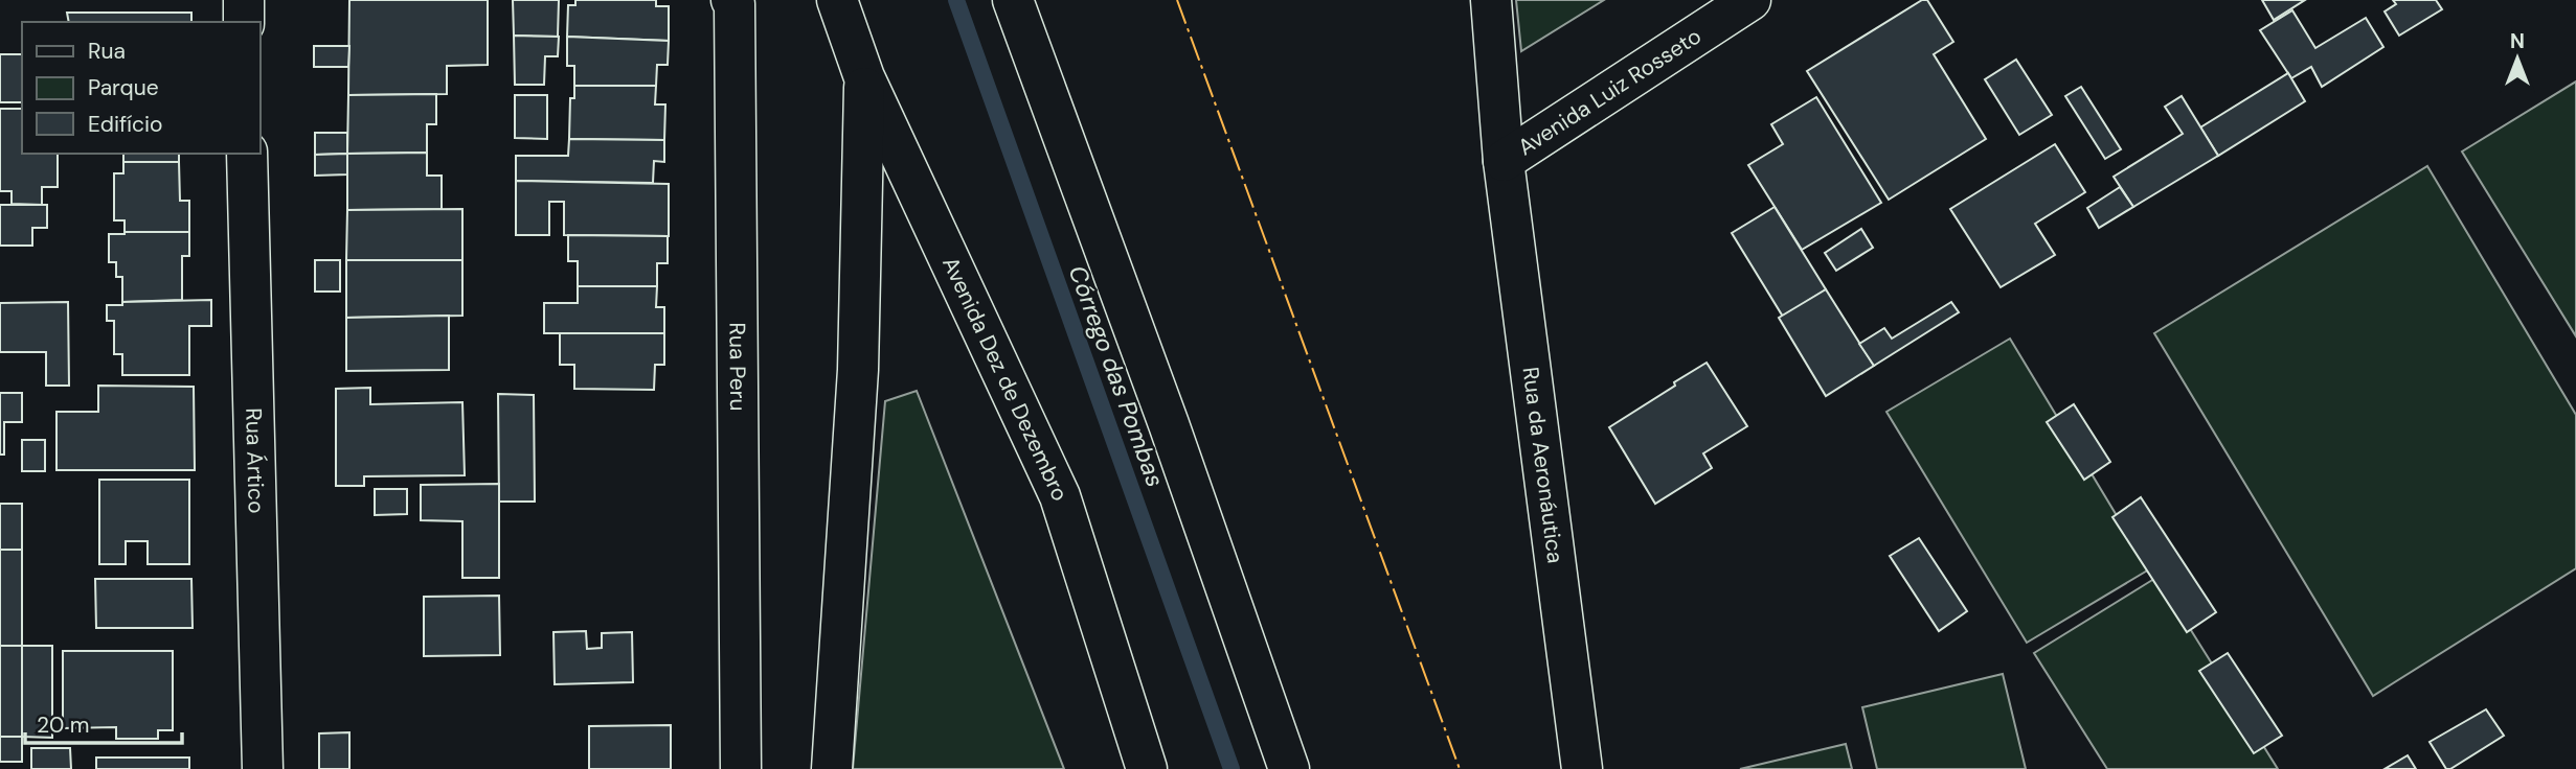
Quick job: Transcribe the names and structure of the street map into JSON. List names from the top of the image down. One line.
{"streets":{"main road":["Avenida Luiz Rosseto","Rua Peru","Avenida Dez de Dezembro","Rua Ártico","Rua da Aeronáutica"]},"crossings":[["Avenida Luiz Rosseto","Rua da Aeronáutica"]],"water":["Córrego das Pombas"],"legend":["Rua","Parque","Edifício"],"scale_bar":"20 m","north":"top"}
